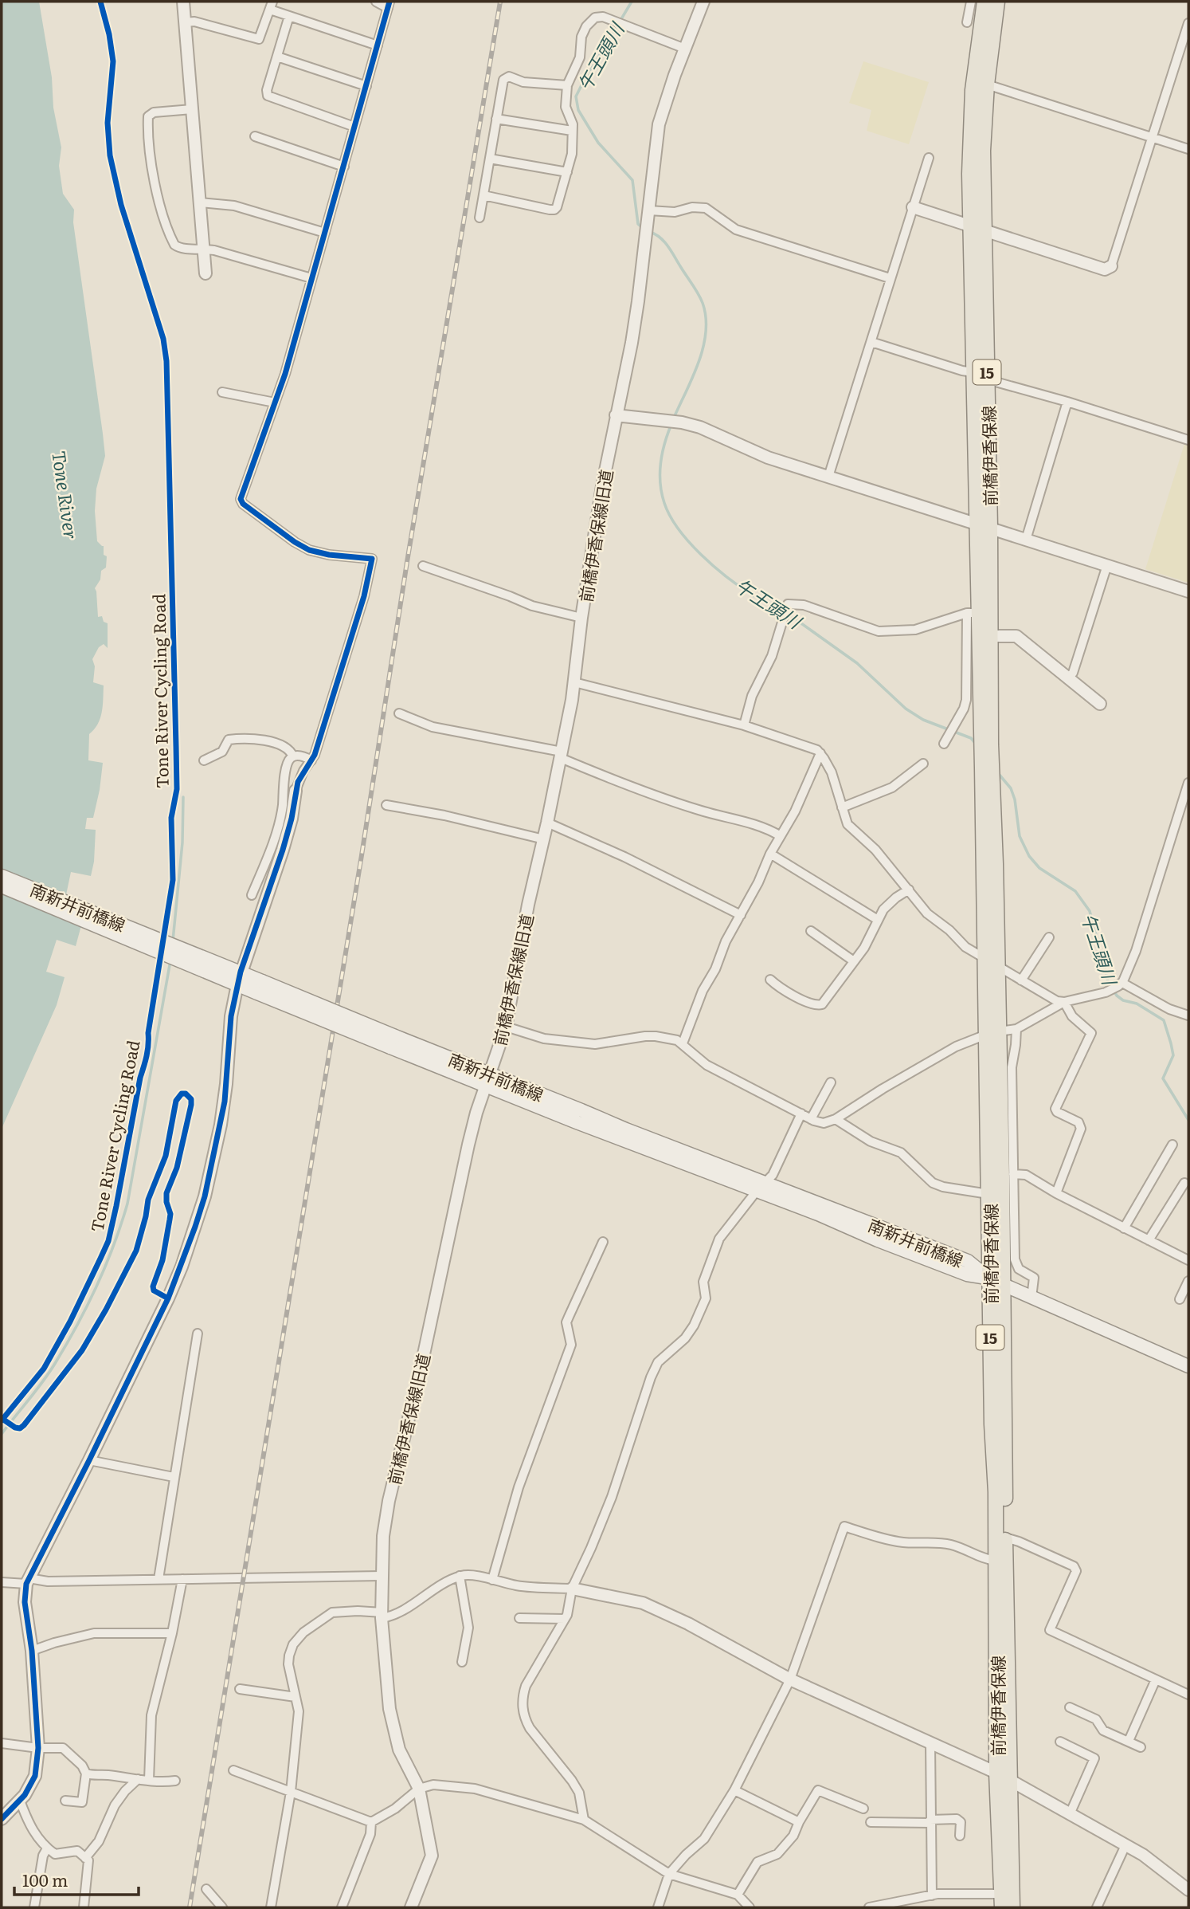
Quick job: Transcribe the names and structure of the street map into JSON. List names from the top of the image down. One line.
{"streets":{"main road":["15","前橋伊香保線","南新井前橋線"],"street":["前橋伊香保線旧道"],"cycle path":["Tone River Cycling Road"]},"crossings":[["前橋伊香保線","南新井前橋線"],["前橋伊香保線旧道","南新井前橋線"]],"water":["午王頭川","Tone River"],"scale_bar":"100 m"}
